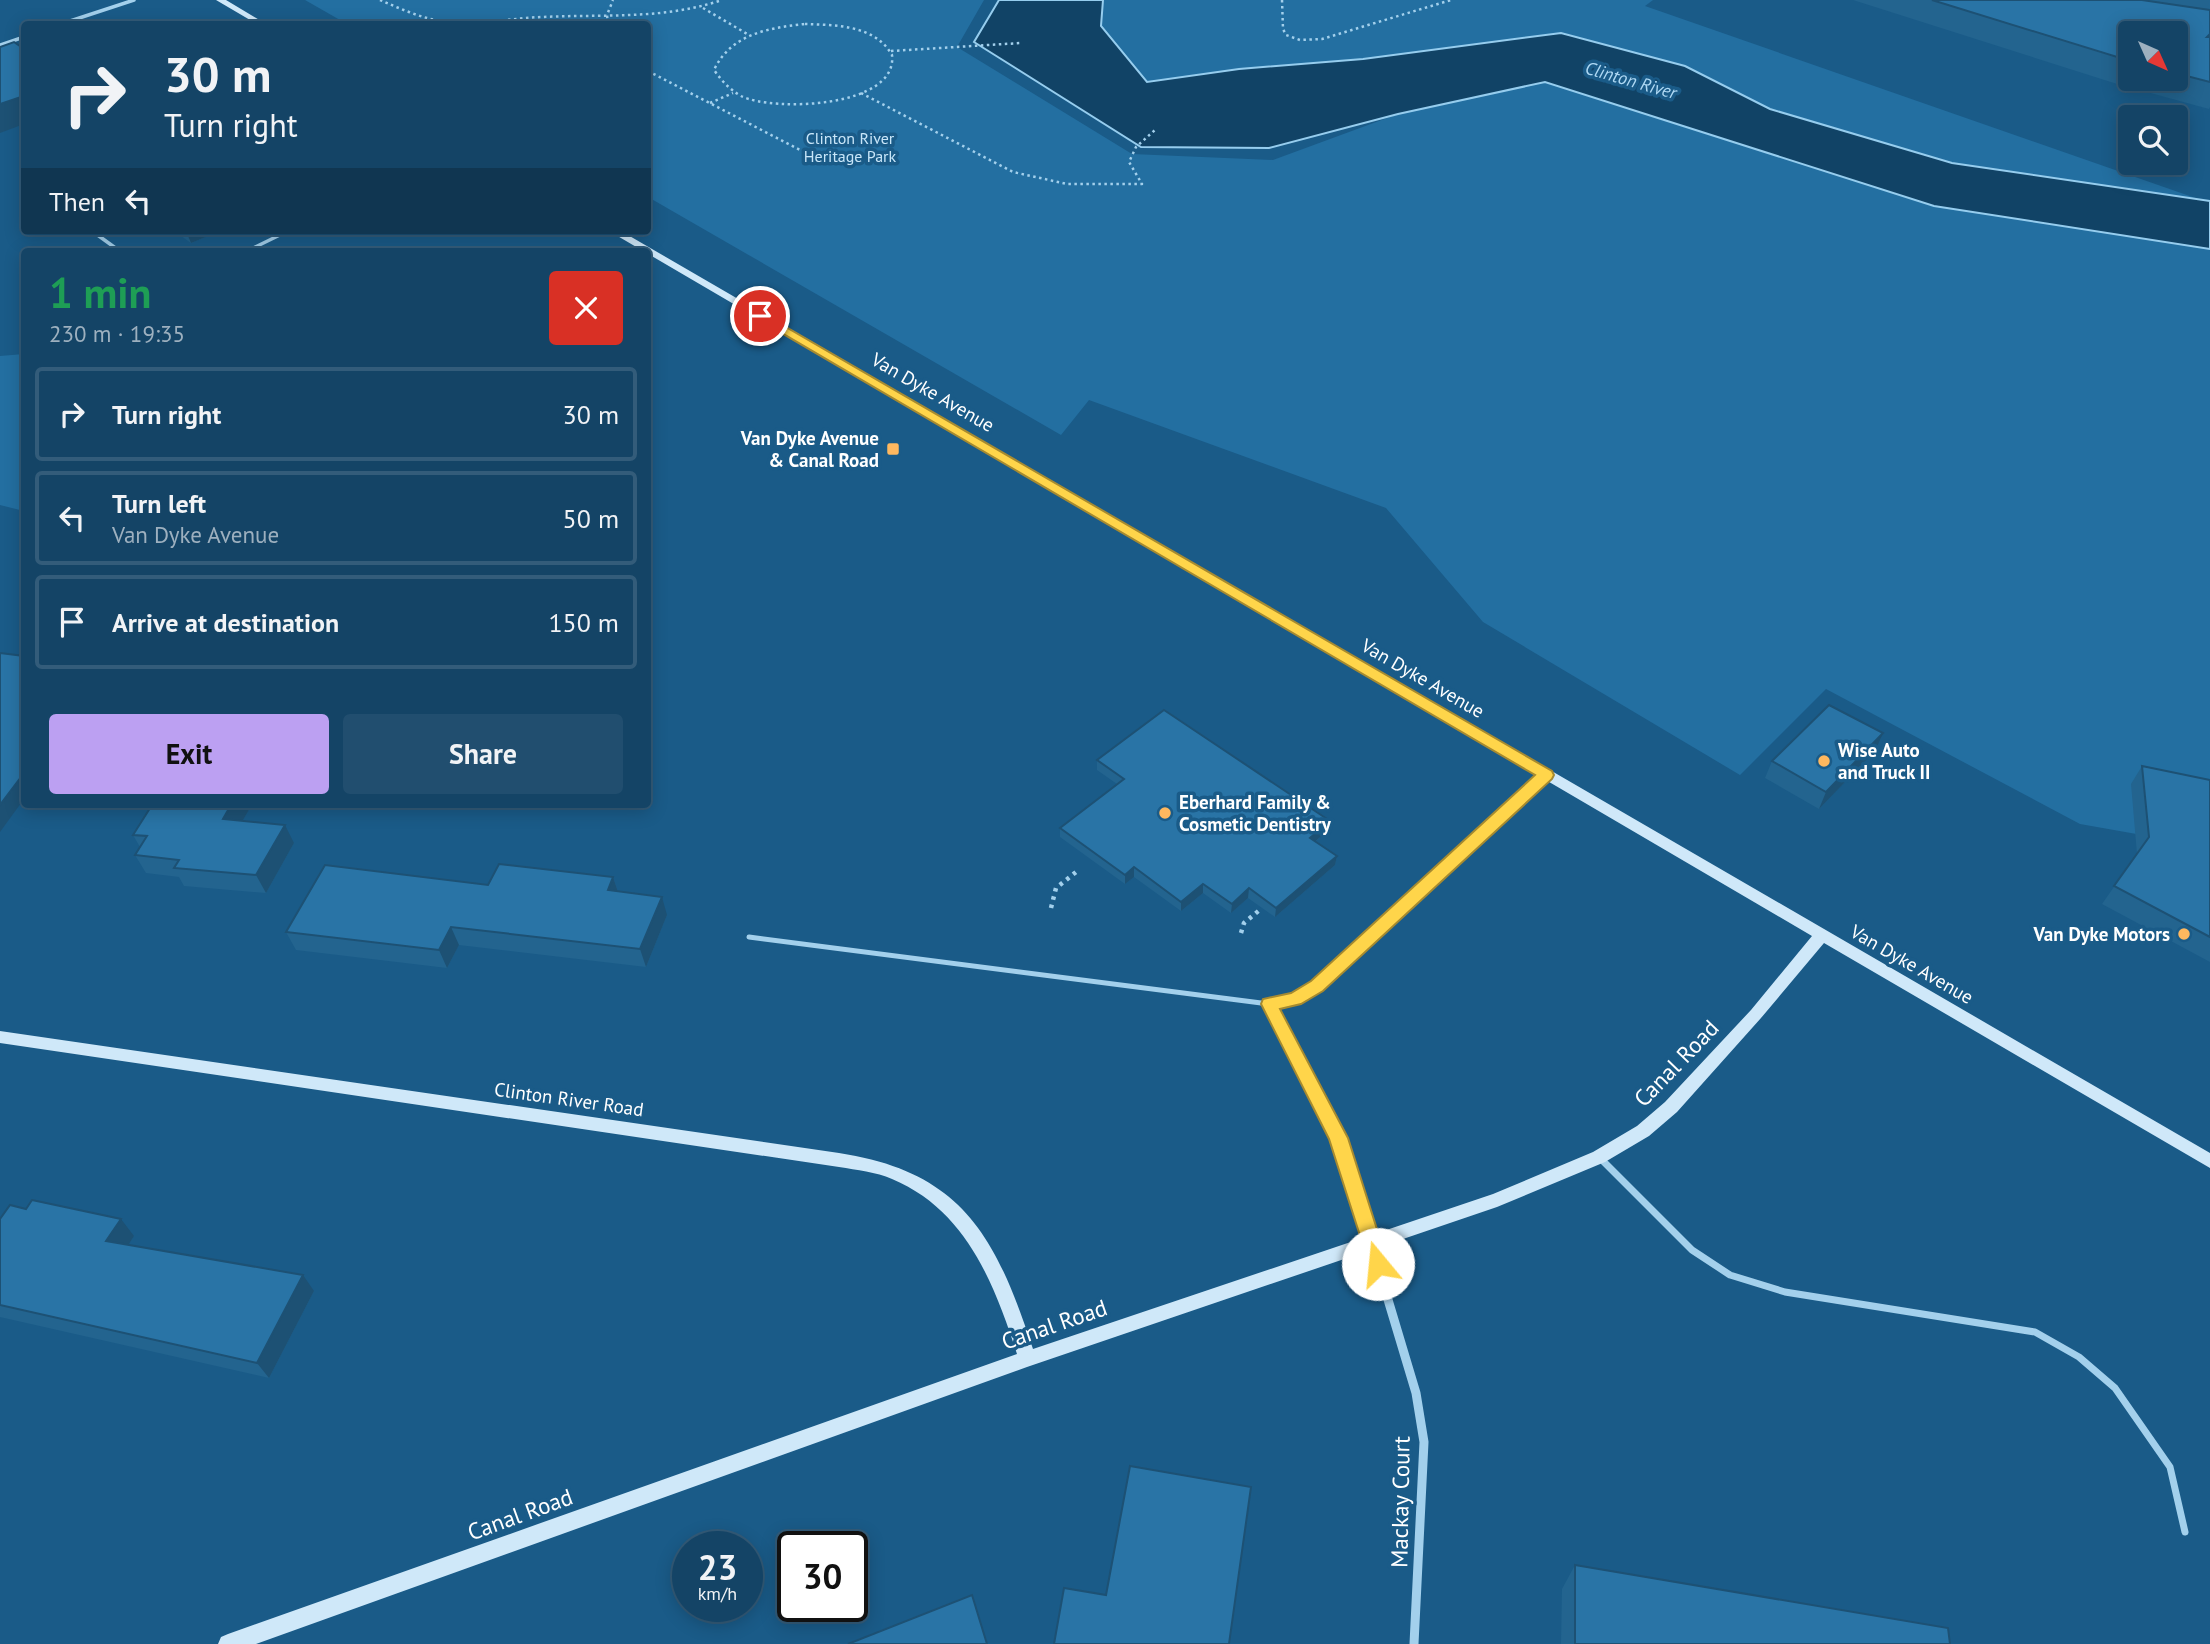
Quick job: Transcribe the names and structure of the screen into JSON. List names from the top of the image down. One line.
{"streets":{"street":["Van Dyke Avenue","Canal Road","Clinton River Road","Mackay Court"]},"crossings":[["Van Dyke Avenue","Canal Road"],["Canal Road","Clinton River Road"],["Canal Road","Mackay Court"]],"water":["Clinton River"],"parks":["Clinton River Heritage Park"],"places":{"transit":["Van Dyke Avenue & Canal Road"],"other":["Wise Auto and Truck II","Eberhard Family & Cosmetic Dentistry","Van Dyke Motors"]},"north":"bottom right","page":{"turn":["30 m","Turn right"],"then":"Then","heading":["1 min","230 m · 19:35"],"list":[{"name":"Turn right","value":"30 m"},{"name":"Turn left","note":"Van Dyke Avenue","value":"50 m"},{"name":"Arrive at destination","value":"150 m"}],"buttons":["Exit","Share"],"speed":"23 km/h","limit":"30"}}
